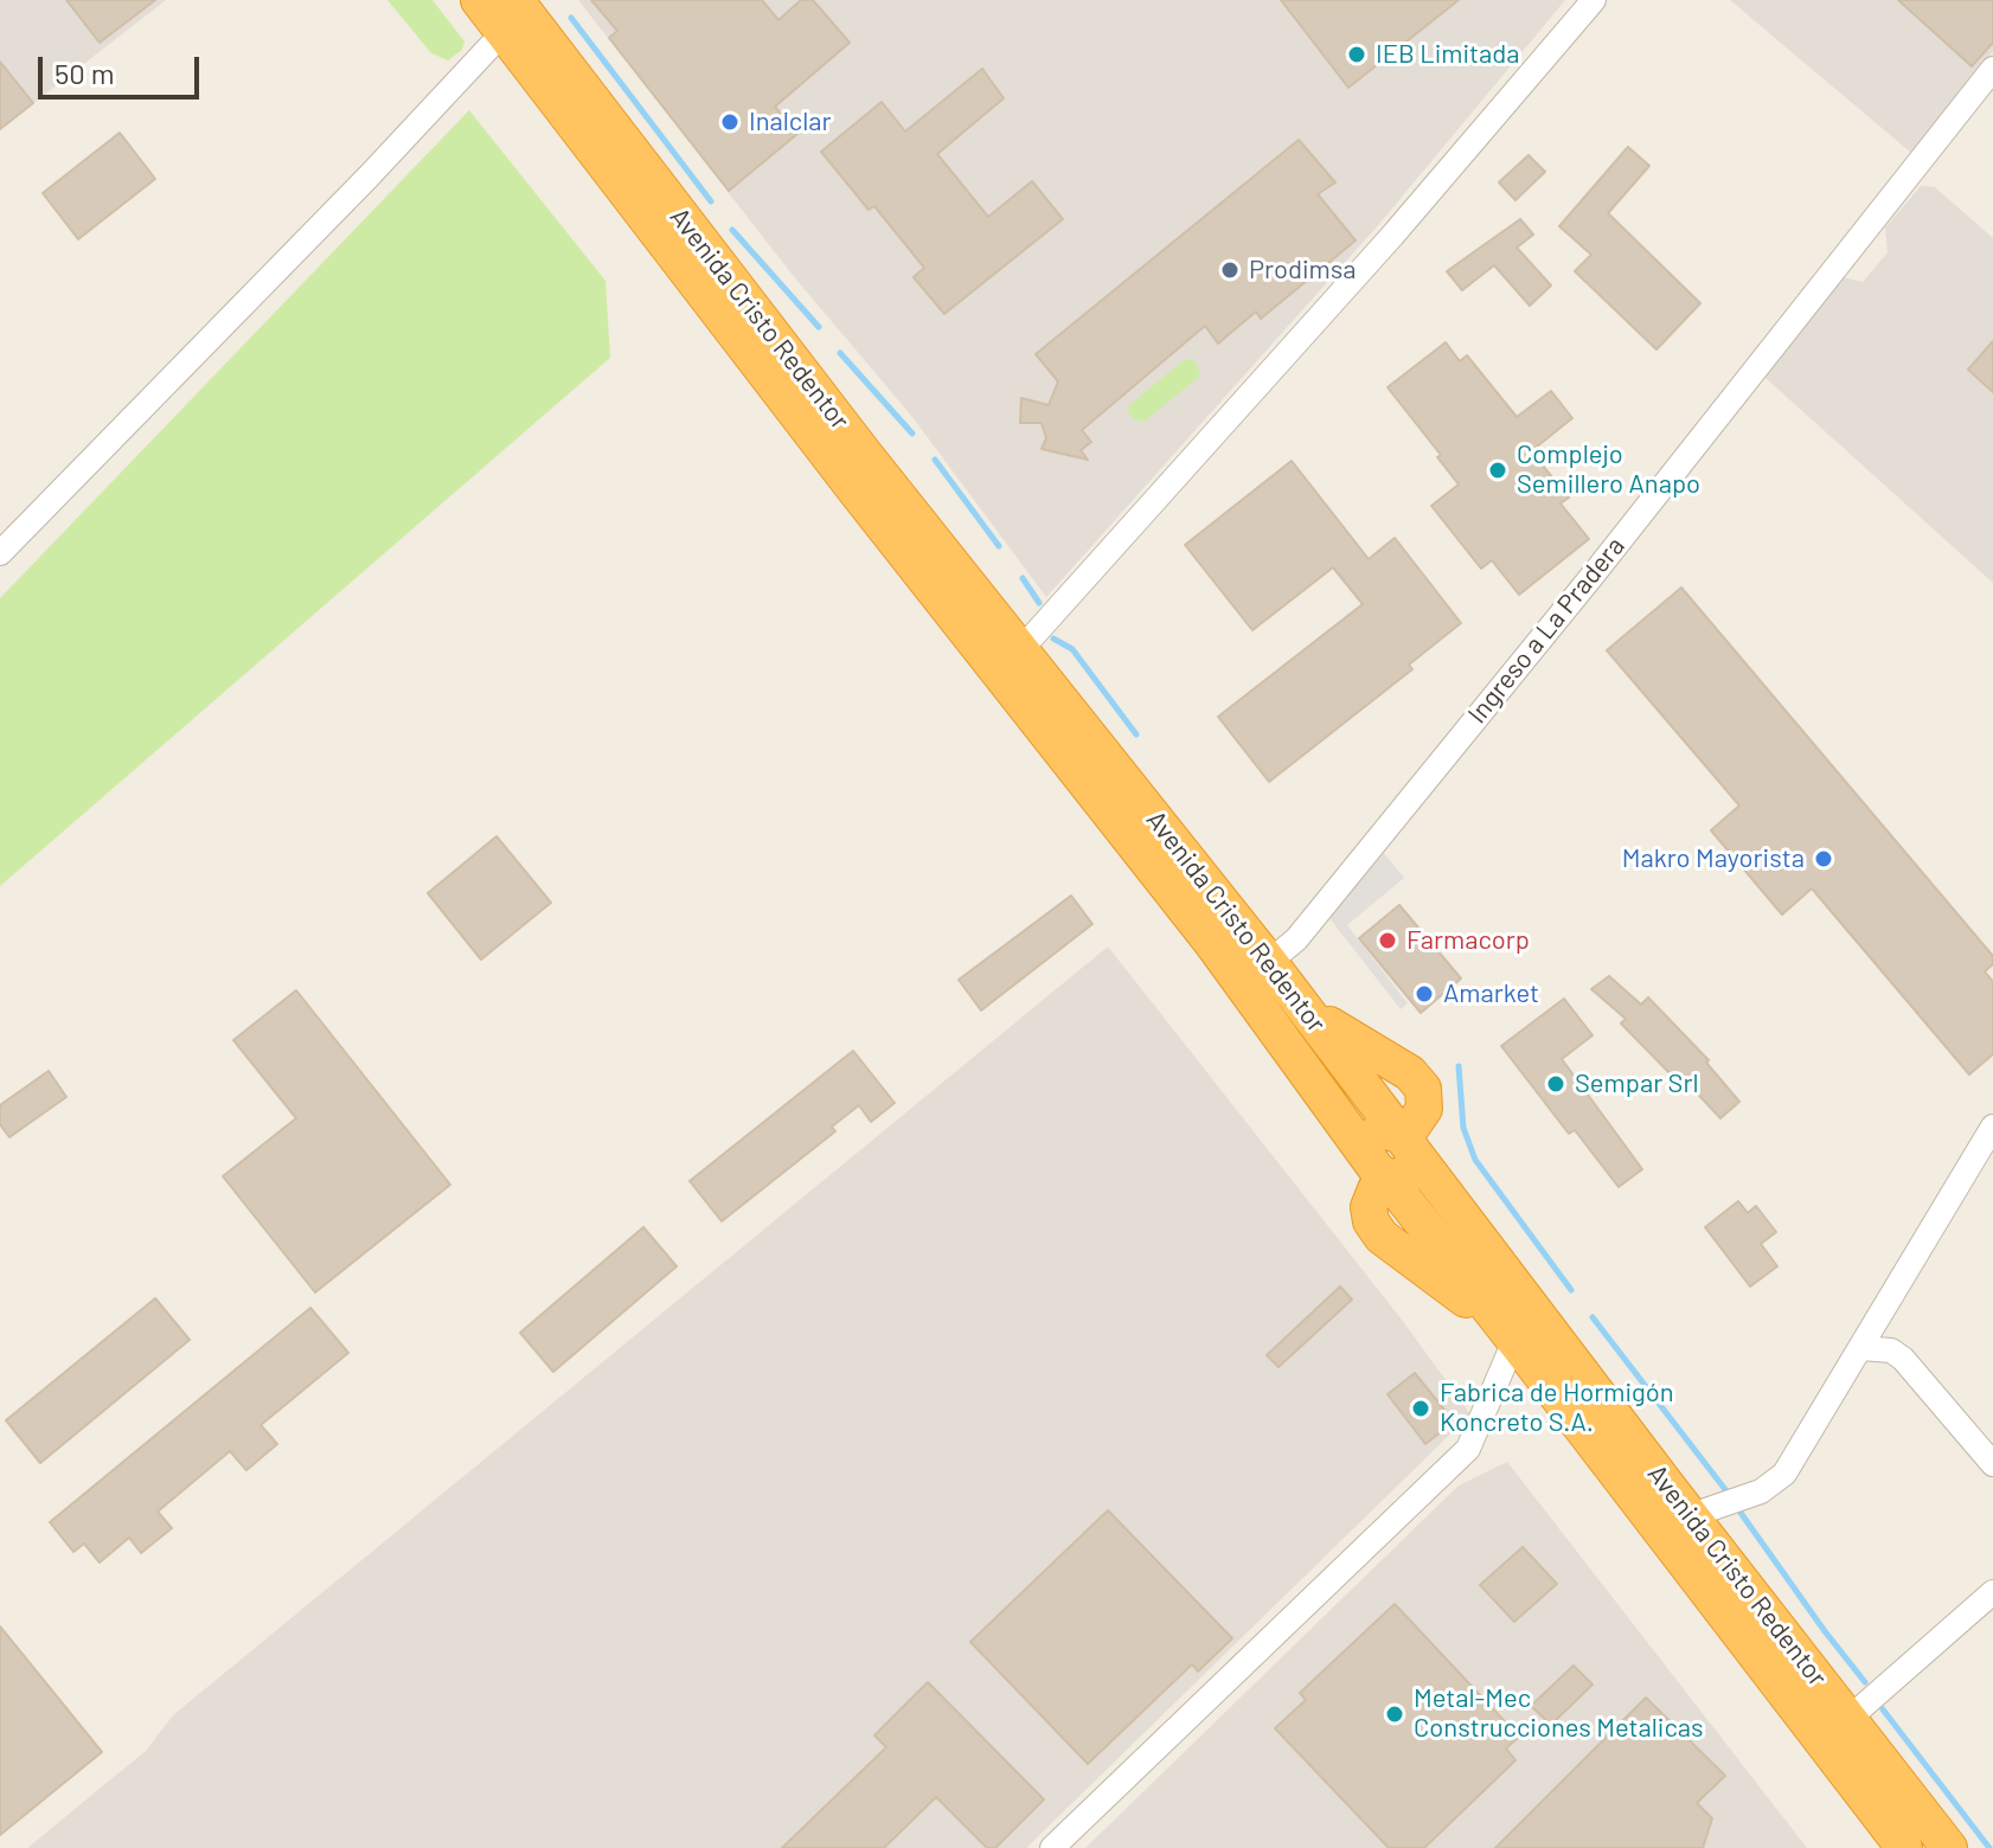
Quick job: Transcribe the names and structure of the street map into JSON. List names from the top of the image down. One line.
{"streets":{"highway":["Avenida Cristo Redentor"],"street":["Ingreso a La Pradera"]},"crossings":[["Avenida Cristo Redentor","Ingreso a La Pradera"]],"places":["IEB Limitada","Inalclar","Prodimsa","Complejo Semillero Anapo","Makro Mayorista","Farmacorp","Amarket","Sempar Srl","Fabrica de Hormigón Koncreto S.A.","Metal-Mec Construcciones Metalicas"],"scale_bar":"50 m"}
